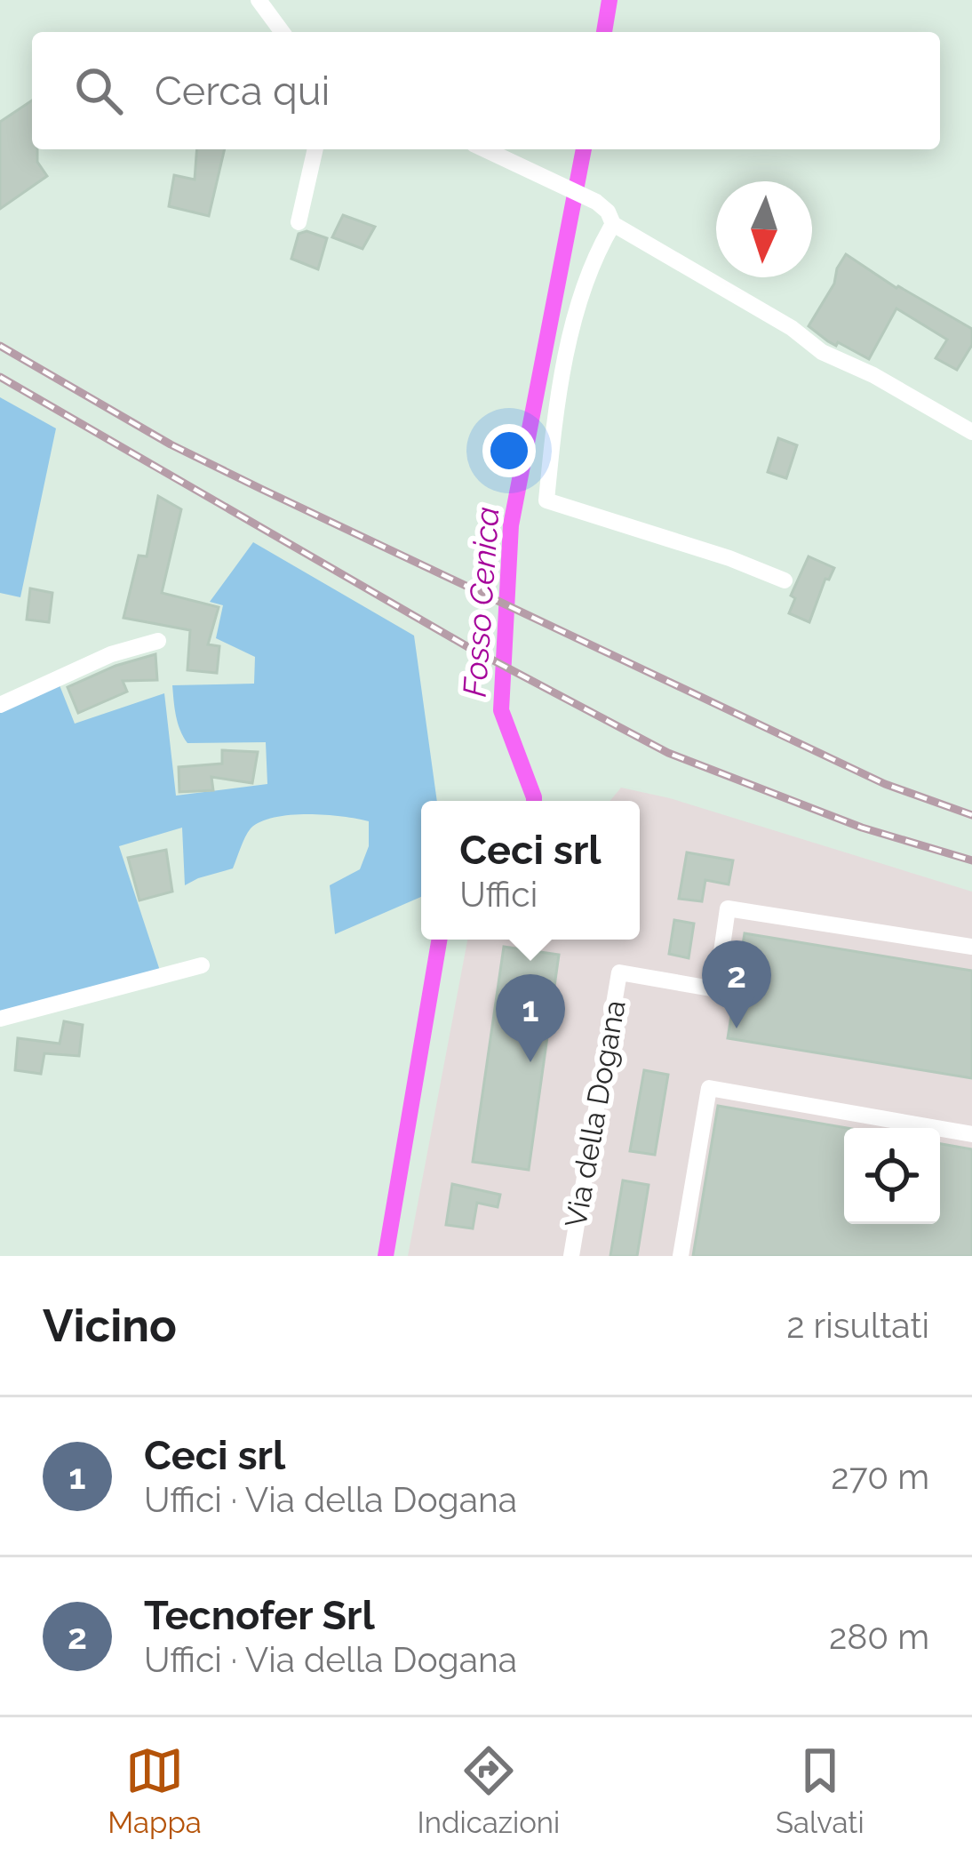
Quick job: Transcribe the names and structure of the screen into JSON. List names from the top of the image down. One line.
{"streets":{"street":["Via della Dogana"]},"water":["Fosso Cenica"],"north":"bottom","page":{"search":"Cerca qui","popup":["Ceci srl","Uffici"],"pins":["2","1"],"heading":["Vicino","2 risultati"],"list":[{"mark":"1","name":"Ceci srl","note":"Uffici · Via della Dogana","value":"270 m"},{"mark":"2","name":"Tecnofer Srl","note":"Uffici · Via della Dogana","value":"280 m"}],"nav":["Mappa","Indicazioni","Salvati"]}}
